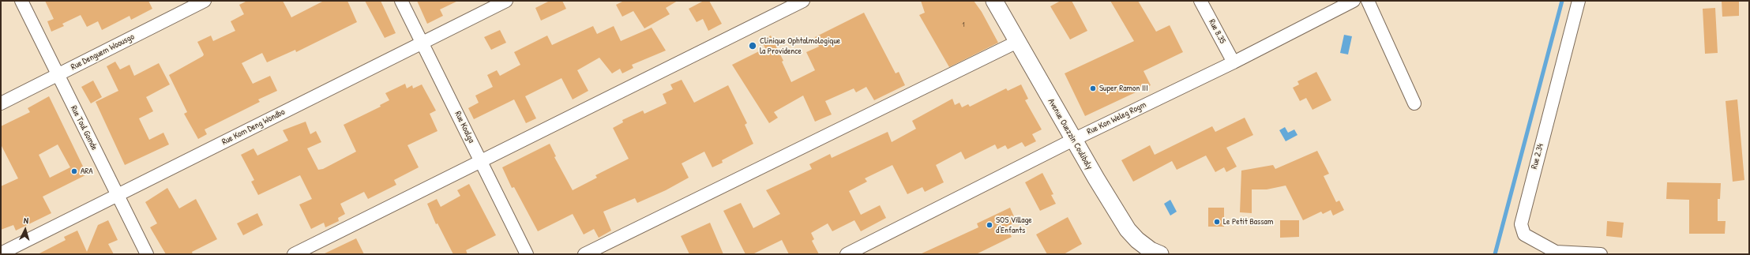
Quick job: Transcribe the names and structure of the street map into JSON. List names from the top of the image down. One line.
{"streets":{"main road":["Avenue Ouezzin Coulibaly"],"street":["Rue 8.35","Rue Denguem Woousgo","Rue Kon Weleg Rogm","Rue Kom Deng Wondbo","Rue Koalga","Rue Toul Gomde","Rue 2.34"]},"crossings":[["Rue 8.35","Rue Kon Weleg Rogm"],["Rue Denguem Woousgo","Rue Toul Gomde"],["Rue Kon Weleg Rogm","Avenue Ouezzin Coulibaly"],["Rue Kom Deng Wondbo","Rue Koalga"],["Rue Kom Deng Wondbo","Rue Toul Gomde"]],"places":["Clinique Ophtalmologique la Providence","Super Ramon III","ARA","Le Petit Bassam","SOS Village d'Enfants"],"house_numbers":["1"],"north":"top"}
